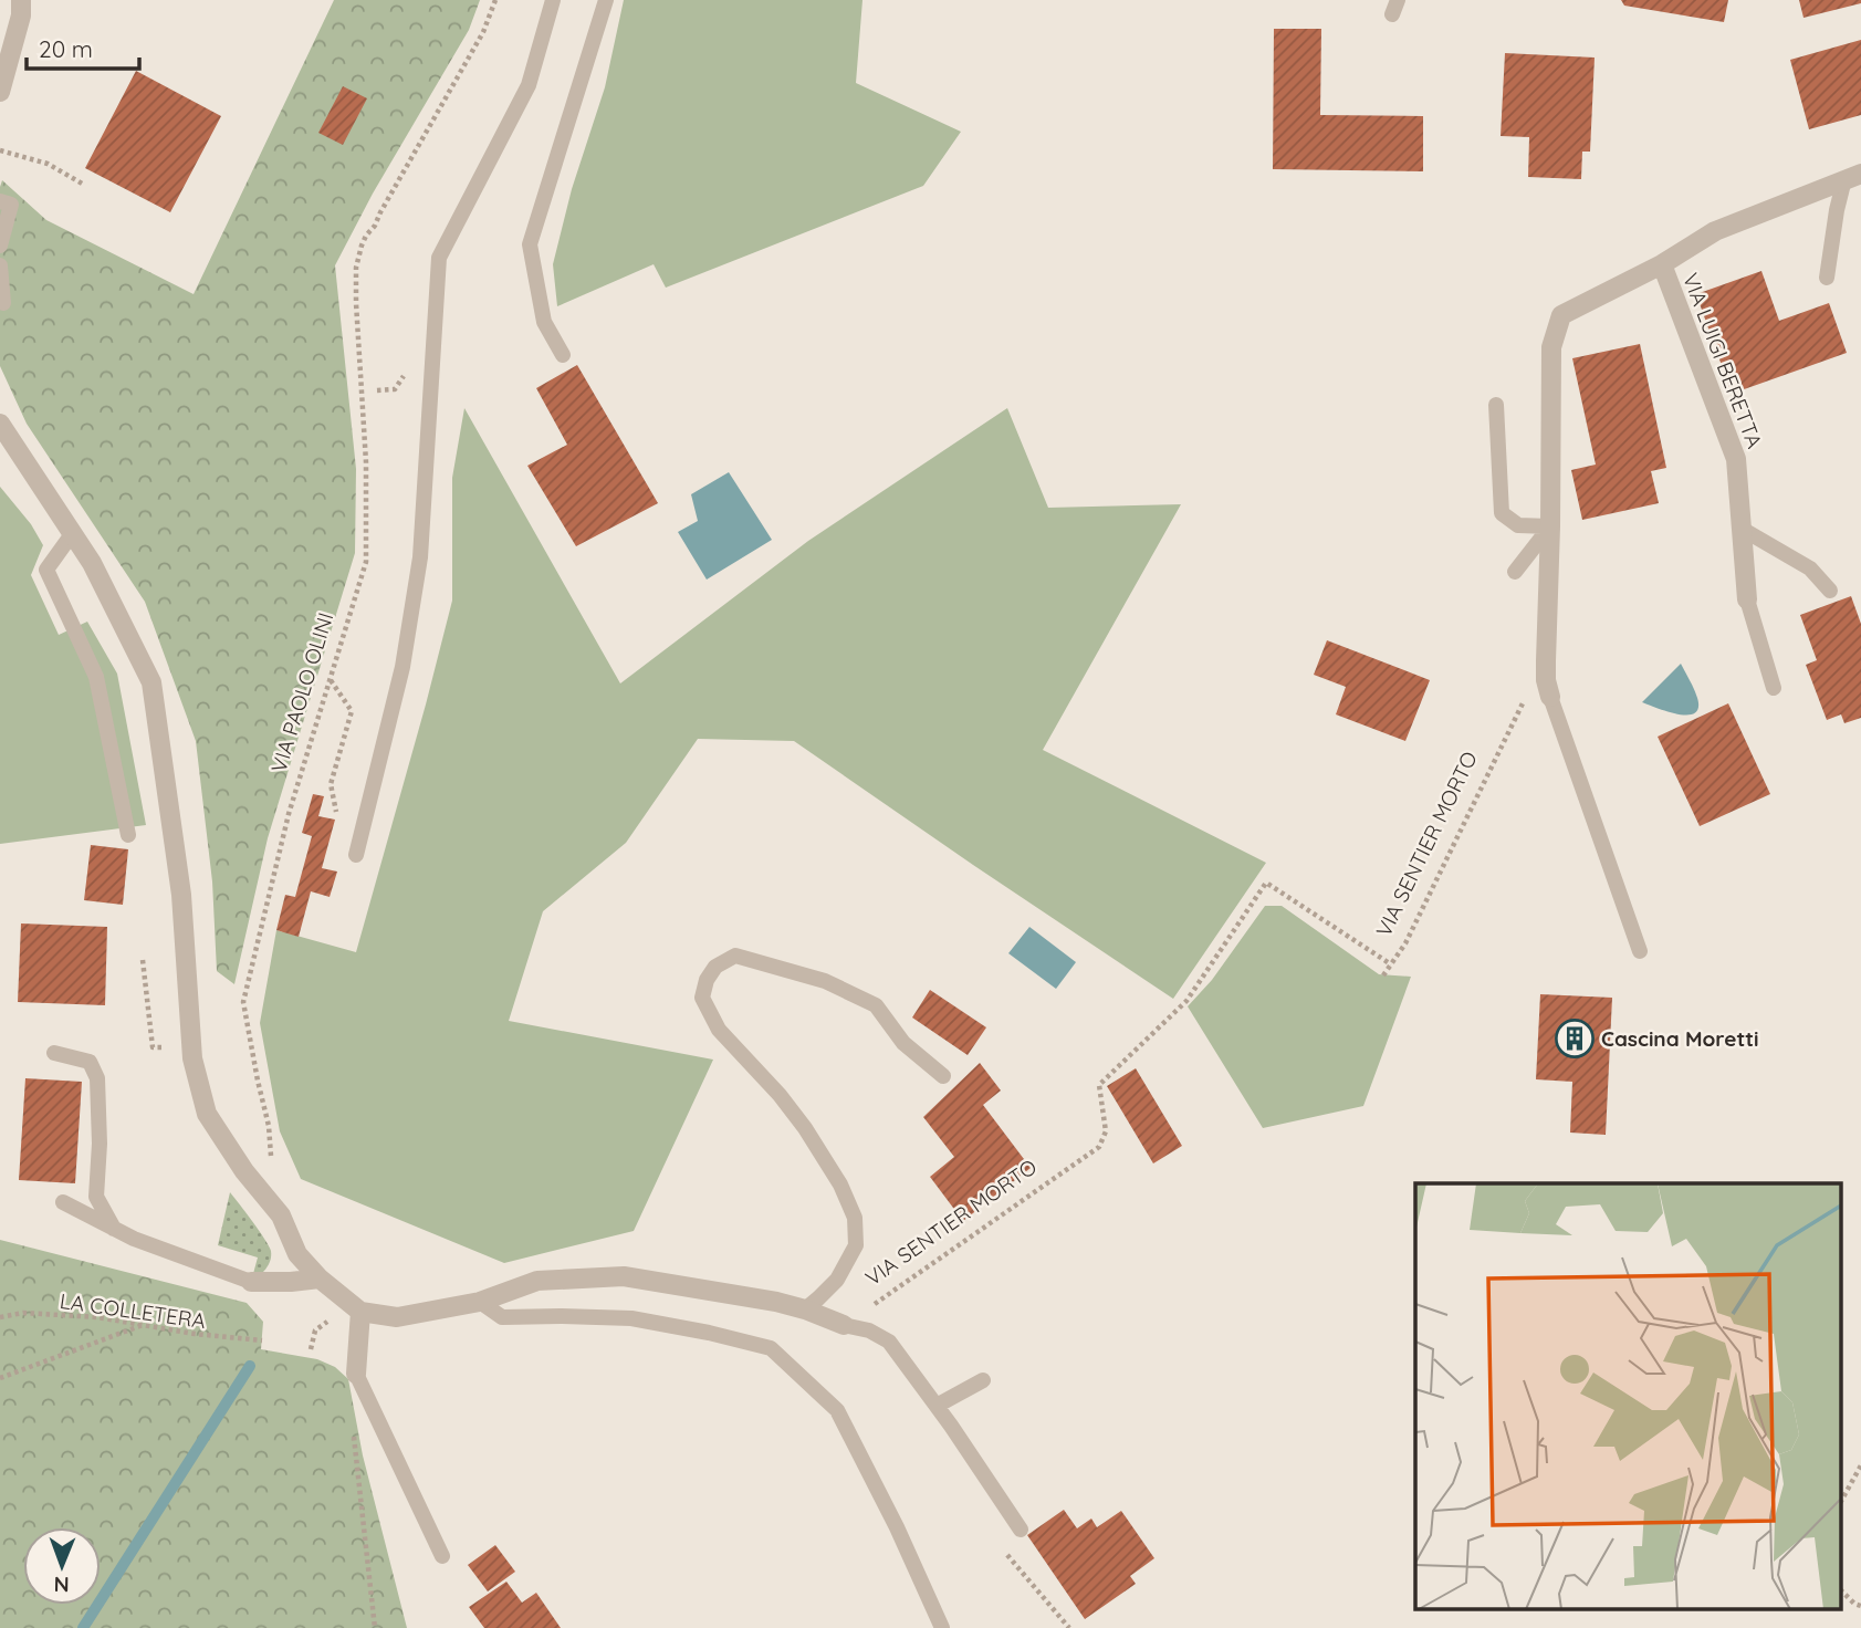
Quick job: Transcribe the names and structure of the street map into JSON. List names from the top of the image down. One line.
{"streets":{"street":["VIA LUIGI BERETTA"],"path":["VIA PAOLO OLINI","VIA SENTIER MORTO","LA COLLETERA"]},"places":{"building":["Cascina Moretti"]},"scale_bar":"20 m","north":"bottom"}
